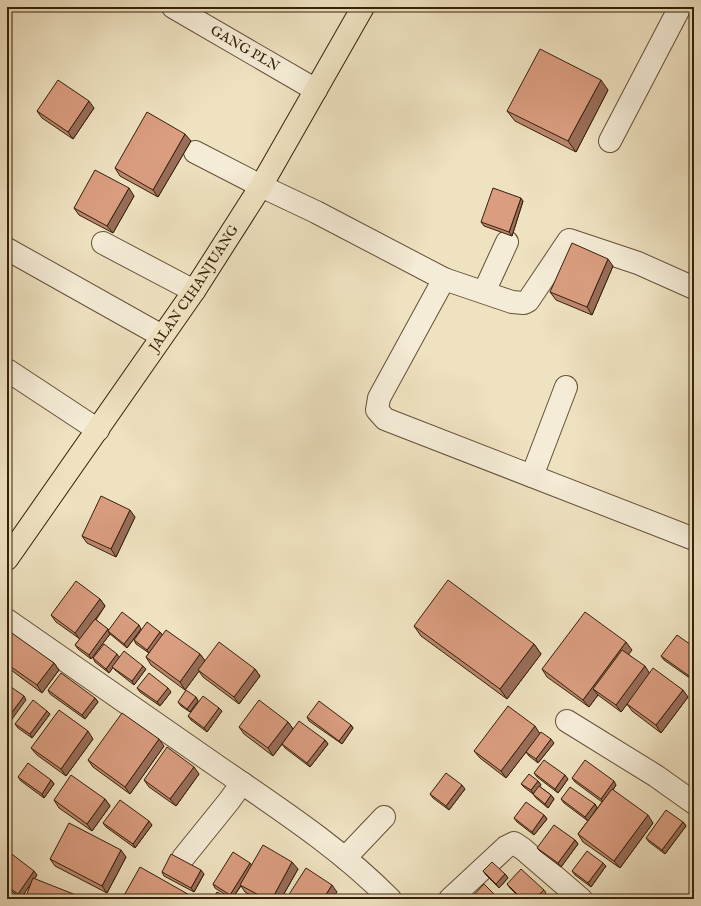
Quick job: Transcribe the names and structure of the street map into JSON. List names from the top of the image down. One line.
{"streets":{"main road":["JALAN CIHANJUANG"],"street":["GANG PLN"]},"crossings":[["GANG PLN","JALAN CIHANJUANG"]]}
